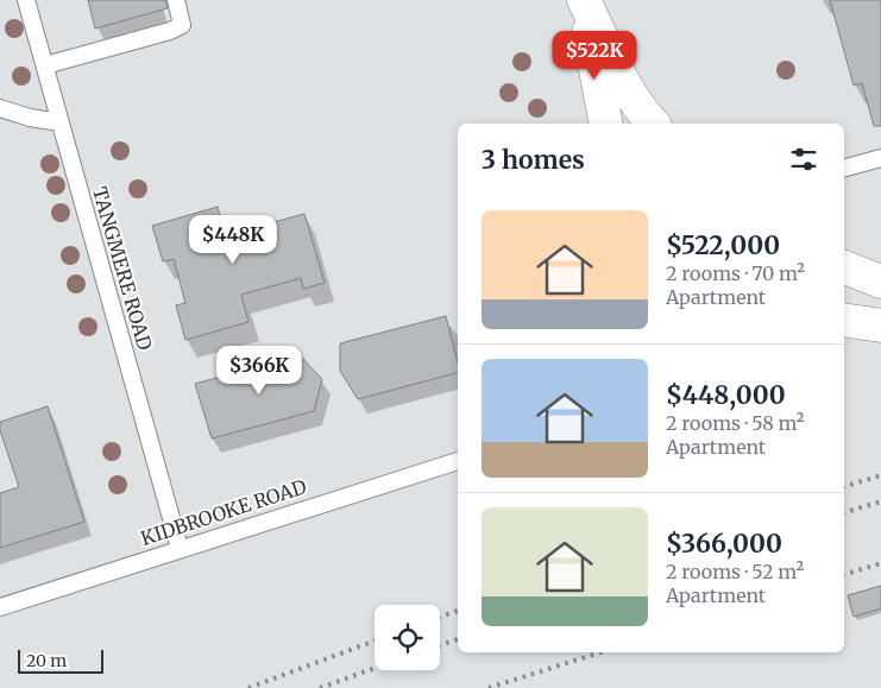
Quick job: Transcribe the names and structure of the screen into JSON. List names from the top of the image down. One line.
{"streets":{"lane":["TANGMERE ROAD","KIDBROOKE ROAD"]},"crossings":[["TANGMERE ROAD","KIDBROOKE ROAD"]],"scale_bar":"20 m","page":{"price":["$522K","$448K","$366K"],"heading":"3 homes","list":[{"name":"$522,000","note":"2 rooms · 70 m² · Apartment"},{"name":"$448,000","note":"2 rooms · 58 m² · Apartment"},{"name":"$366,000","note":"2 rooms · 52 m² · Apartment"}],"scale":"20 m"}}
